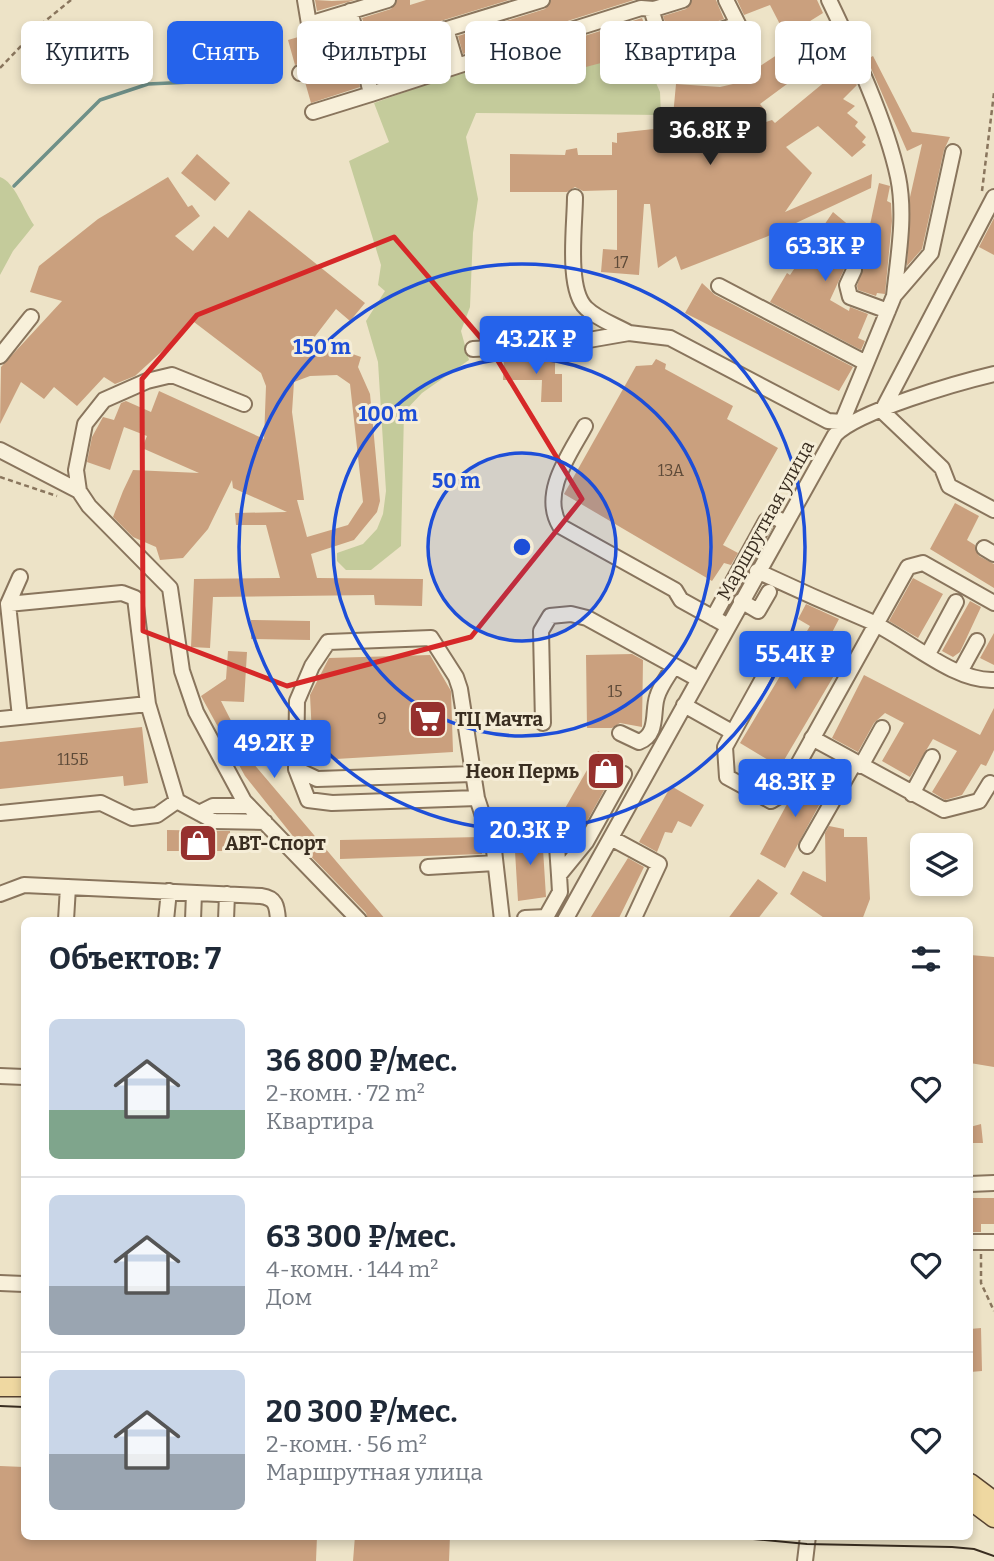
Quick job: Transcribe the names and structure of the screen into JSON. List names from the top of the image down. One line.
{"streets":{"street":["Маршрутная улица"]},"places":{"supermarket":["ТЦ Мачта"],"shop":["Неон Пермь","АВТ-Спорт"]},"house_numbers":["17","13А","15","9","115Б"],"page":{"chip":["Купить","Снять","Фильтры","Новое","Квартира","Дом"],"price":["36.8K ₽","63.3K ₽","43.2K ₽","55.4K ₽","49.2K ₽","48.3K ₽","20.3K ₽"],"heading":"Объектов: 7","list":[{"name":"36 800 ₽/мес.","note":"2-комн. · 72 m² · Квартира"},{"name":"63 300 ₽/мес.","note":"4-комн. · 144 m² · Дом"},{"name":"20 300 ₽/мес.","note":"2-комн. · 56 m² · Маршрутная улица"}]},"rings":["150 m","100 m","50 m"]}
